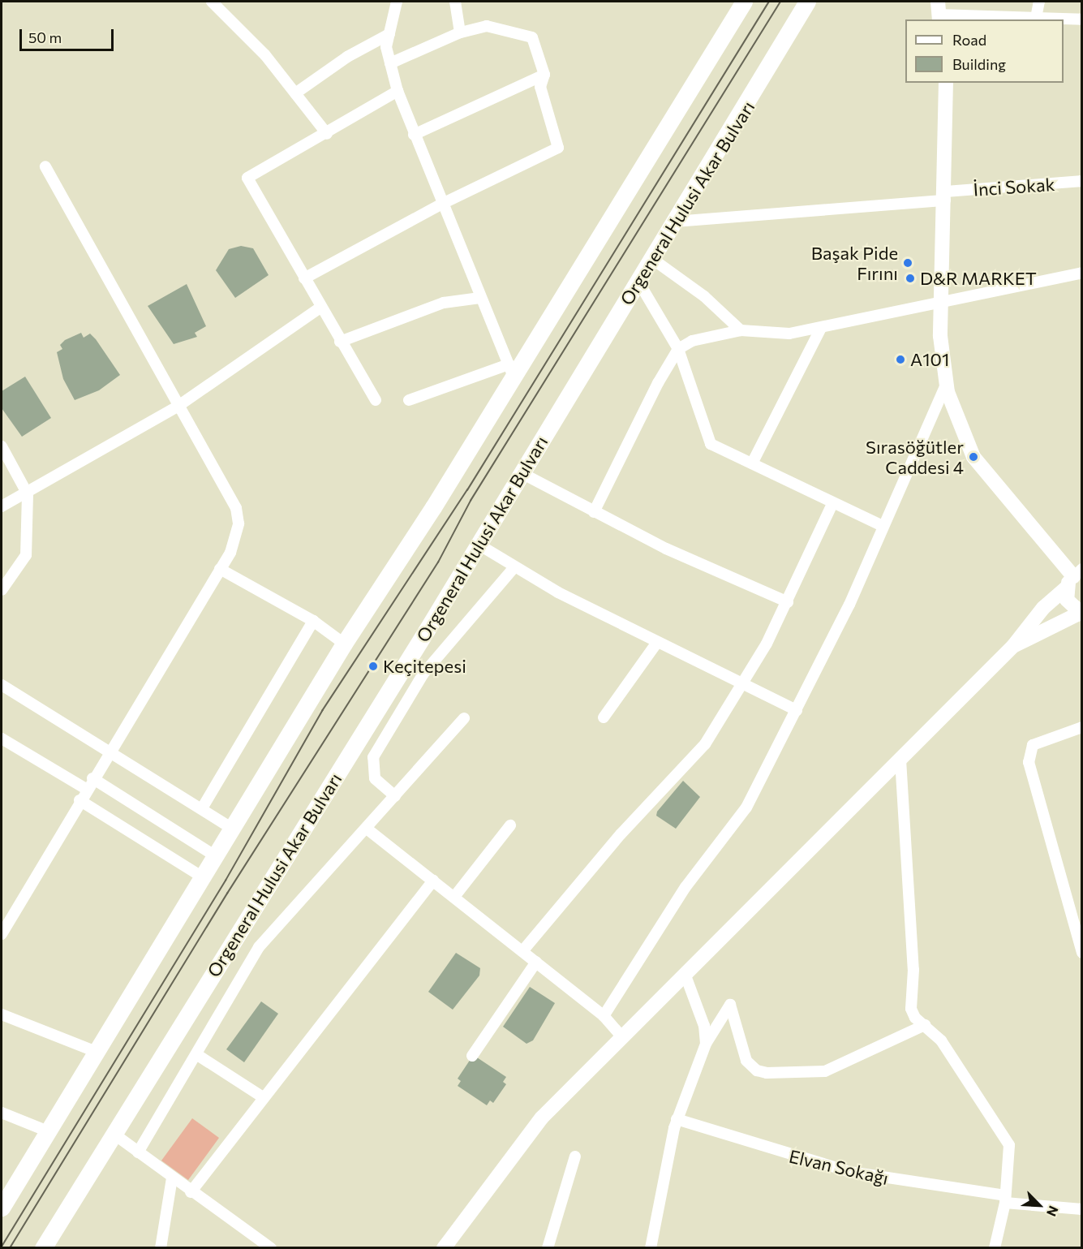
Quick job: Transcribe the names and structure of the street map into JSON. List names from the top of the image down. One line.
{"streets":{"main road":["Orgeneral Hulusi Akar Bulvarı"],"street":["İnci Sokak","Elvan Sokağı"]},"crossings":[["İnci Sokak","Orgeneral Hulusi Akar Bulvarı"]],"places":["Başak Pide Fırını","D&R MARKET","A101","Sırasöğütler Caddesi 4","Keçitepesi"],"legend":["Road","Building"],"scale_bar":"50 m","north":"bottom right"}
